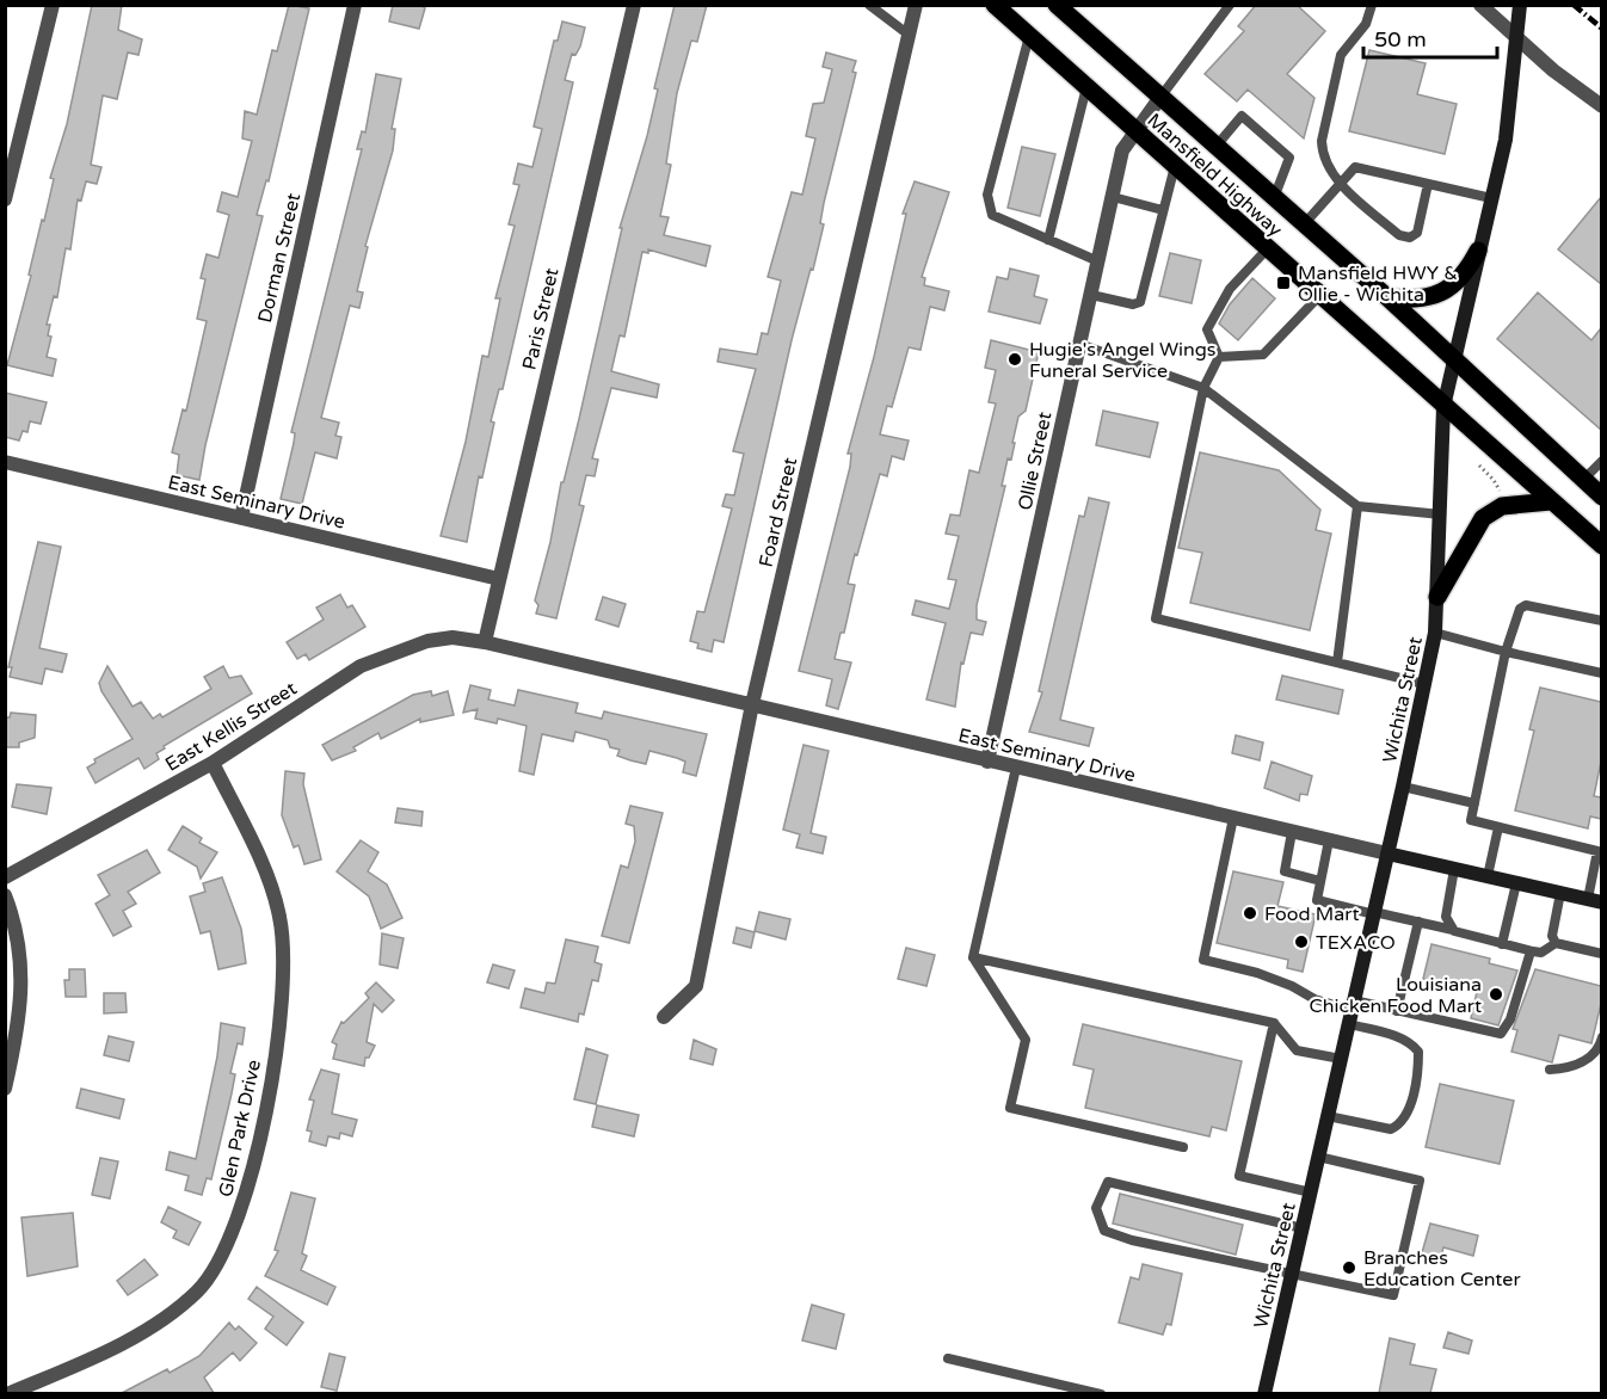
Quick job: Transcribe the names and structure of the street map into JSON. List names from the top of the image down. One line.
{"streets":{"main road":["Mansfield Highway","East Seminary Drive","Wichita Street"],"street":["Dorman Street","Paris Street","Ollie Street","Foard Street","East Kellis Street","Glen Park Drive"]},"crossings":[["Mansfield Highway","Ollie Street"],["Mansfield Highway","Wichita Street"],["Dorman Street","East Seminary Drive"],["Paris Street","East Seminary Drive"],["Paris Street","East Kellis Street"],["Ollie Street","East Seminary Drive"],["East Seminary Drive","Foard Street"],["East Seminary Drive","Wichita Street"],["East Seminary Drive","East Kellis Street"],["East Kellis Street","Glen Park Drive"]],"places":{"transit":["Mansfield HWY & Ollie - Wichita"],"other":["Hugie's Angel Wings Funeral Service","Food Mart","TEXACO","Louisiana Chicken Food Mart","Branches Education Center"]},"scale_bar":"50 m"}
